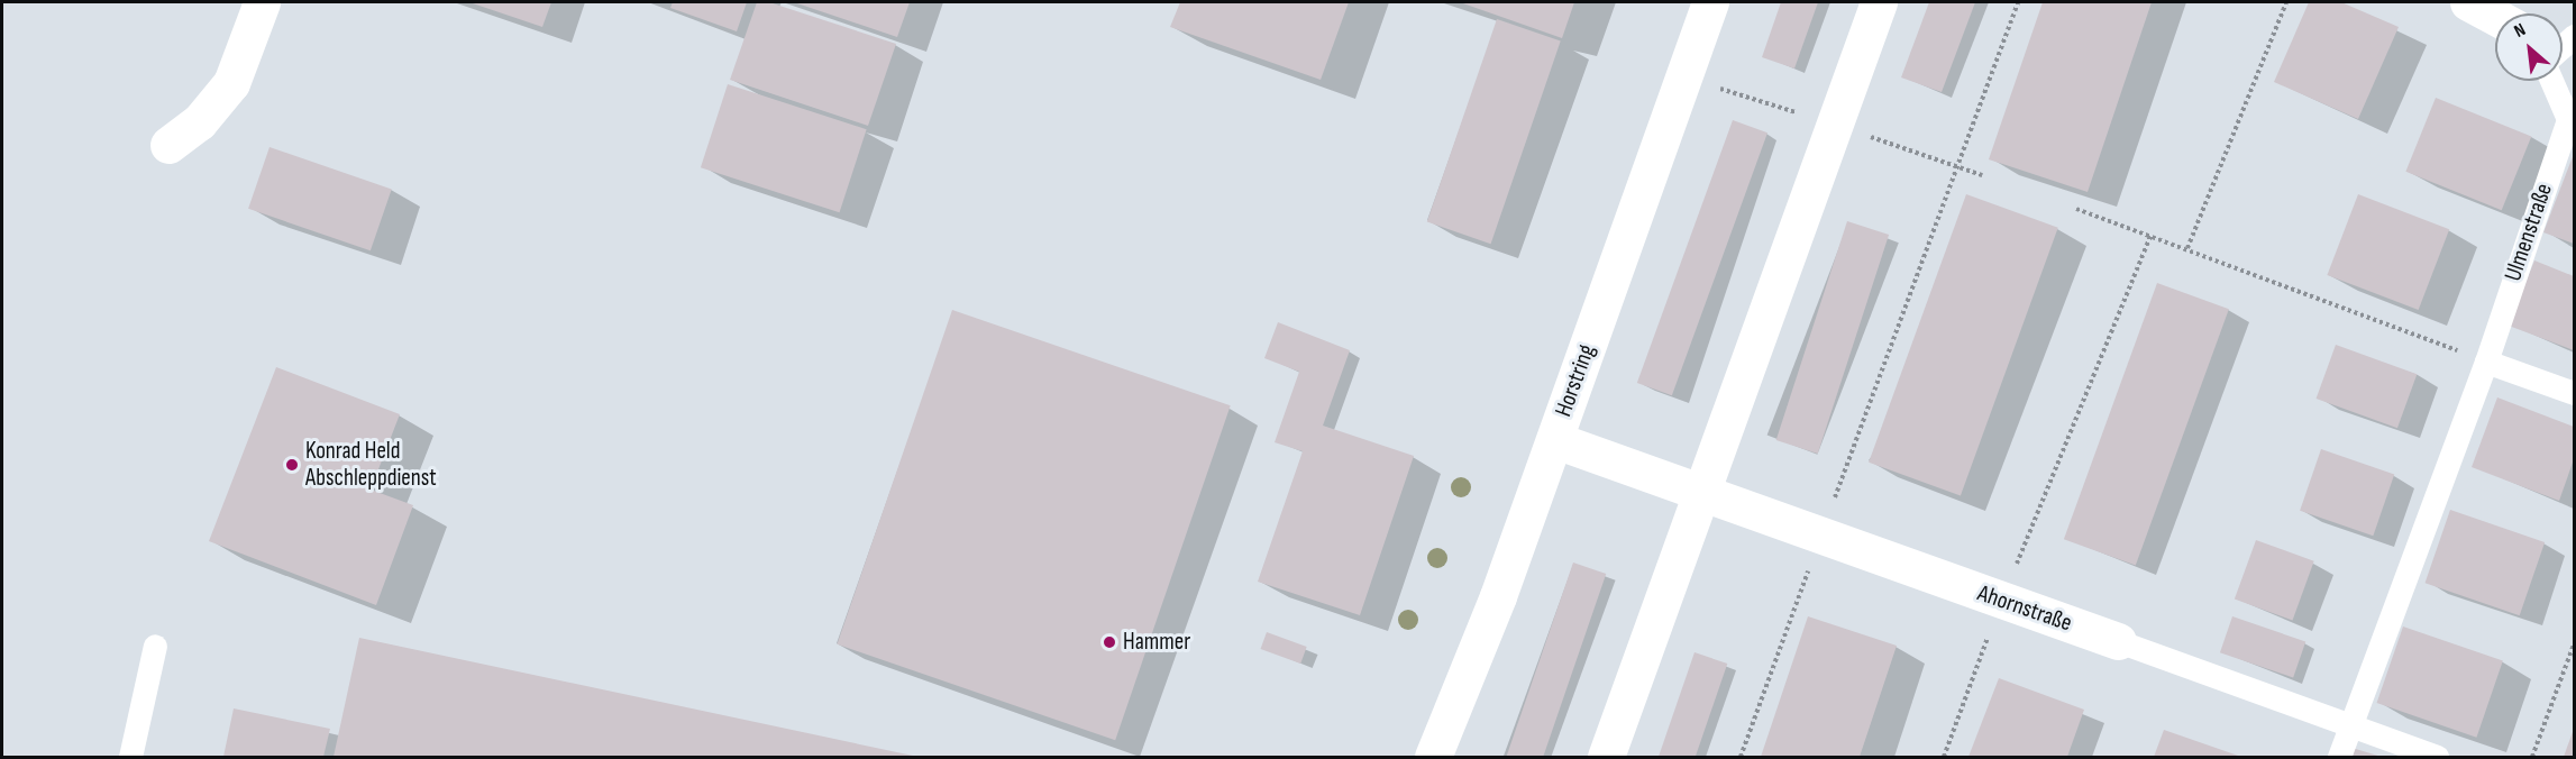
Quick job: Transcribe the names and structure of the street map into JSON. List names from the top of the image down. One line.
{"streets":{"street":["Horstring","Ahornstraße"],"lane":["Ulmenstraße"]},"crossings":[["Horstring","Ahornstraße"]],"places":["Konrad Held Abschleppdienst","Hammer"],"north":"top left"}
